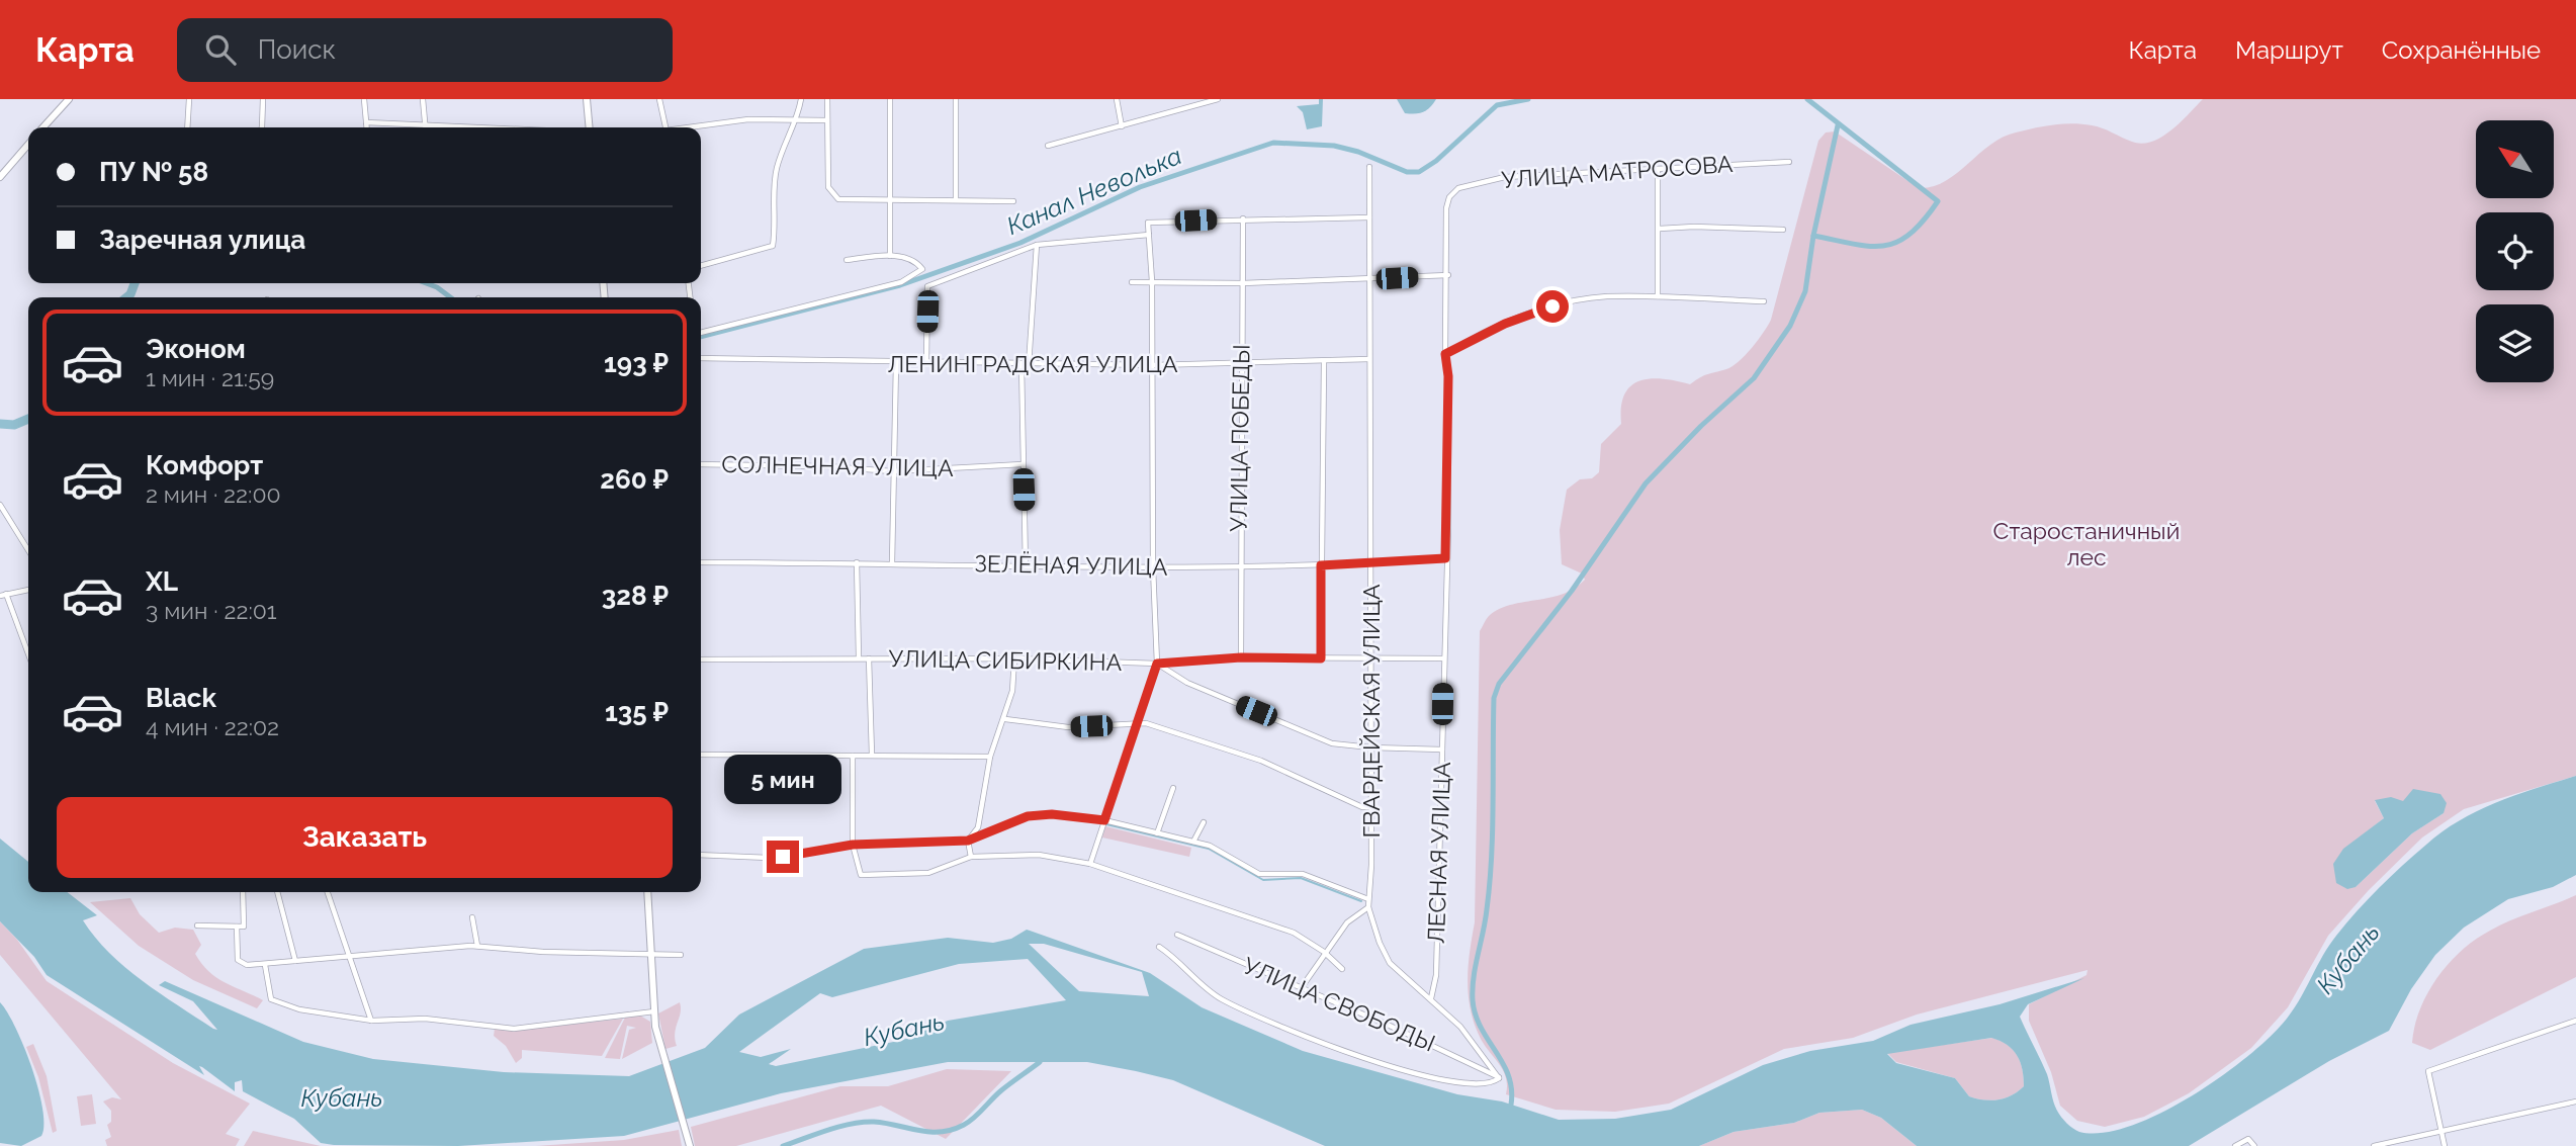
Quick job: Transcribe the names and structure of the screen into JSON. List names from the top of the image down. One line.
{"streets":{"street":["УЛИЦА МАТРОСОВА","ЛЕНИНГРАДСКАЯ УЛИЦА","УЛИЦА ПОБЕДЫ","СОЛНЕЧНАЯ УЛИЦА","ЗЕЛЁНАЯ УЛИЦА","УЛИЦА СИБИРКИНА","ГВАРДЕЙСКАЯ УЛИЦА","ЛЕСНАЯ УЛИЦА","УЛИЦА СВОБОДЫ"]},"crossings":[["УЛИЦА МАТРОСОВА","ЛЕСНАЯ УЛИЦА"],["ЛЕНИНГРАДСКАЯ УЛИЦА","УЛИЦА ПОБЕДЫ"],["ЛЕНИНГРАДСКАЯ УЛИЦА","ГВАРДЕЙСКАЯ УЛИЦА"],["УЛИЦА ПОБЕДЫ","ЗЕЛЁНАЯ УЛИЦА"],["УЛИЦА ПОБЕДЫ","УЛИЦА СИБИРКИНА"],["ЗЕЛЁНАЯ УЛИЦА","ГВАРДЕЙСКАЯ УЛИЦА"],["ЗЕЛЁНАЯ УЛИЦА","ЛЕСНАЯ УЛИЦА"],["УЛИЦА СИБИРКИНА","ГВАРДЕЙСКАЯ УЛИЦА"],["УЛИЦА СИБИРКИНА","ЛЕСНАЯ УЛИЦА"],["ГВАРДЕЙСКАЯ УЛИЦА","ЛЕСНАЯ УЛИЦА"],["ГВАРДЕЙСКАЯ УЛИЦА","УЛИЦА СВОБОДЫ"]],"water":["Канал Неволька","Кубань"],"parks":["Старостаничный лес"],"north":"top left","page":{"header":"Карта","search":"Поиск","nav":["Карта","Маршрут","Сохранённые"],"banner":["ПУ № 58","Заречная улица"],"list":[{"name":"Эконом","note":"1 мин · 21:59","value":"193 ₽"},{"name":"Комфорт","note":"2 мин · 22:00","value":"260 ₽"},{"name":"XL","note":"3 мин · 22:01","value":"328 ₽"},{"name":"Black","note":"4 мин · 22:02","value":"135 ₽"}],"bubble":"5 мин","buttons":"Заказать"}}
